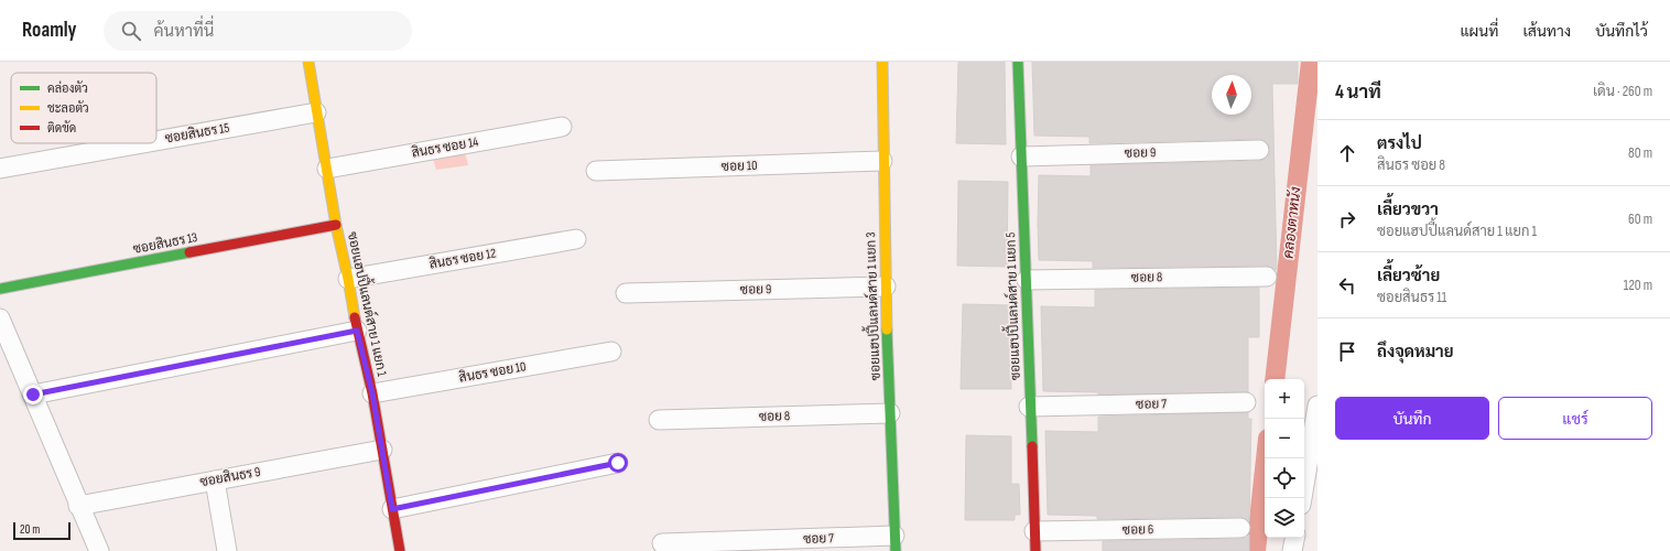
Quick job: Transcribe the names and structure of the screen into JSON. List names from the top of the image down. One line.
{"streets":{"street":["ซอยสินธร 15","สินธร ซอย 14","ซอย 9","ซอย 10","ซอยสินธร 13","สินธร ซอย 12","ซอย 8","ซอยแฮปปี้แลนด์สาย 1 แยก 1","ซอยแฮปปี้แลนด์สาย 1 แยก 3","ซอยแฮปปี้แลนด์สาย 1 แยก 5","สินธร ซอย 10","ซอย 7","ซอยสินธร 9","ซอย 6"]},"crossings":[["ซอยสินธร 15","ซอยแฮปปี้แลนด์สาย 1 แยก 1"],["สินธร ซอย 14","ซอยแฮปปี้แลนด์สาย 1 แยก 1"],["ซอย 9","ซอยแฮปปี้แลนด์สาย 1 แยก 3"],["ซอย 9","ซอยแฮปปี้แลนด์สาย 1 แยก 5"],["ซอย 10","ซอยแฮปปี้แลนด์สาย 1 แยก 3"],["ซอยสินธร 13","ซอยแฮปปี้แลนด์สาย 1 แยก 1"],["สินธร ซอย 12","ซอยแฮปปี้แลนด์สาย 1 แยก 1"],["ซอย 8","ซอยแฮปปี้แลนด์สาย 1 แยก 3"],["ซอย 8","ซอยแฮปปี้แลนด์สาย 1 แยก 5"],["ซอยแฮปปี้แลนด์สาย 1 แยก 1","สินธร ซอย 10"],["ซอยแฮปปี้แลนด์สาย 1 แยก 1","ซอยสินธร 9"],["ซอยแฮปปี้แลนด์สาย 1 แยก 3","ซอย 7"],["ซอยแฮปปี้แลนด์สาย 1 แยก 5","ซอย 7"],["ซอยแฮปปี้แลนด์สาย 1 แยก 5","ซอย 6"]],"water":["คลองตาหนัง"],"legend":["คล่องตัว","ชะลอตัว","ติดขัด"],"scale_bar":"20 m","north":"top","page":{"header":"Roamly","search":"ค้นหาที่นี่","nav":["แผนที่","เส้นทาง","บันทึกไว้"],"heading":["4 นาที","เดิน · 260 m"],"list":[["ตรงไป","สินธร ซอย 8","80 m"],["เลี้ยวขวา","ซอยแฮปปี้แลนด์สาย 1 แยก 1","60 m"],["เลี้ยวซ้าย","ซอยสินธร 11","120 m"],"ถึงจุดหมาย"],"map_buttons":["+","−"],"buttons":["บันทึก","แชร์"],"scale":"20 m"}}
